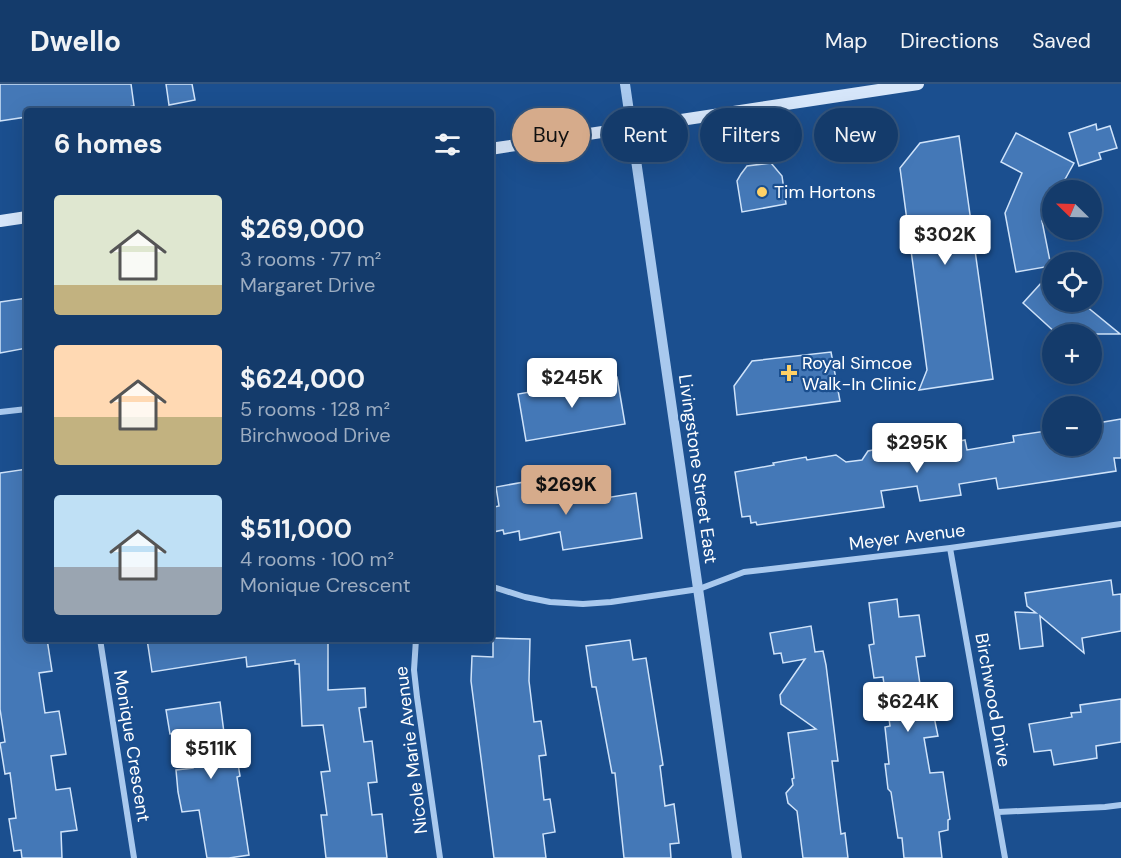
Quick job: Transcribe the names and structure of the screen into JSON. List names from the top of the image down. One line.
{"streets":{"street":["Livingstone Street East","Meyer Avenue","Birchwood Drive","Monique Crescent","Nicole Marie Avenue"]},"crossings":[["Livingstone Street East","Meyer Avenue"],["Meyer Avenue","Birchwood Drive"]],"places":{"other":["Tim Hortons"],"health":["Royal Simcoe Walk-In Clinic"]},"north":"top left","page":{"header":"Dwello","nav":["Map","Directions","Saved"],"chip":["Buy","Rent","Filters","New"],"heading":"6 homes","map_buttons":["+","−"],"list":[{"name":"$269,000","note":"3 rooms · 77 m² · Margaret Drive"},{"name":"$624,000","note":"5 rooms · 128 m² · Birchwood Drive"},{"name":"$511,000","note":"4 rooms · 100 m² · Monique Crescent"}],"price":["$302K","$245K","$295K","$269K","$624K","$511K"]}}
